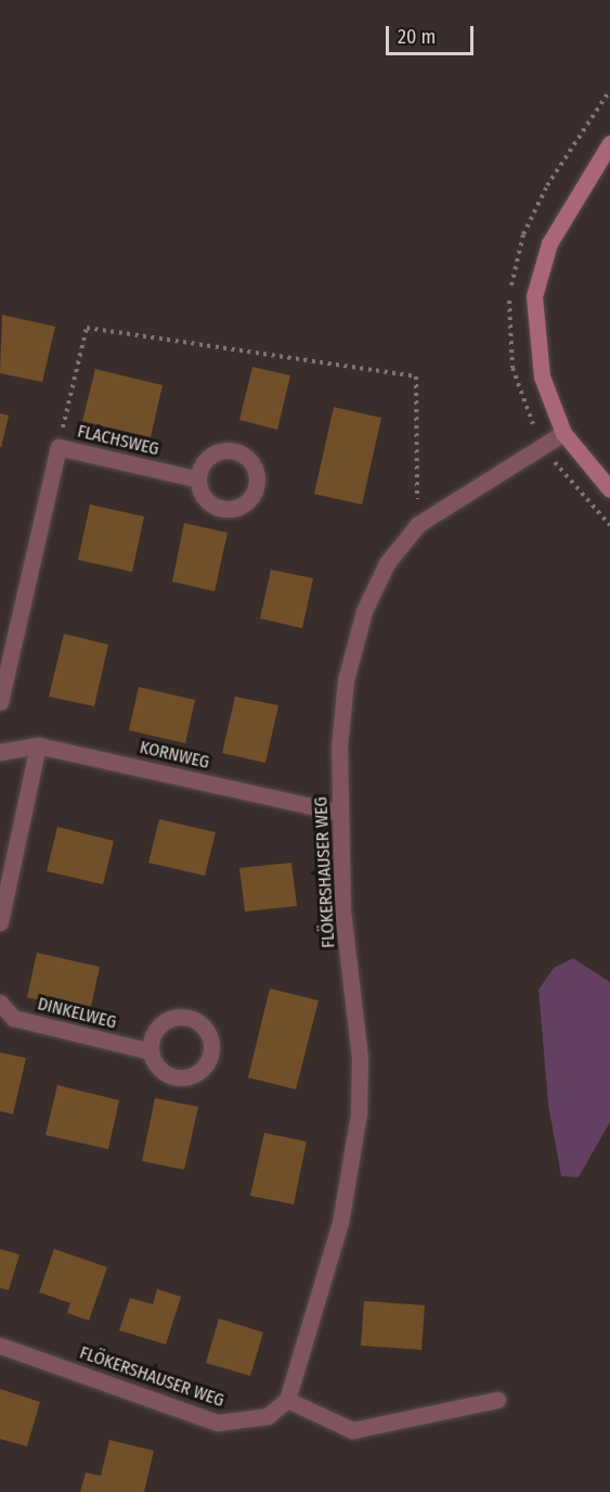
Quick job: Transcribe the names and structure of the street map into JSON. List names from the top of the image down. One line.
{"streets":{"street":["FLACHSWEG","KORNWEG","FLÖKERSHAUSER WEG","DINKELWEG"]},"crossings":[["KORNWEG","FLÖKERSHAUSER WEG"]],"scale_bar":"20 m"}
